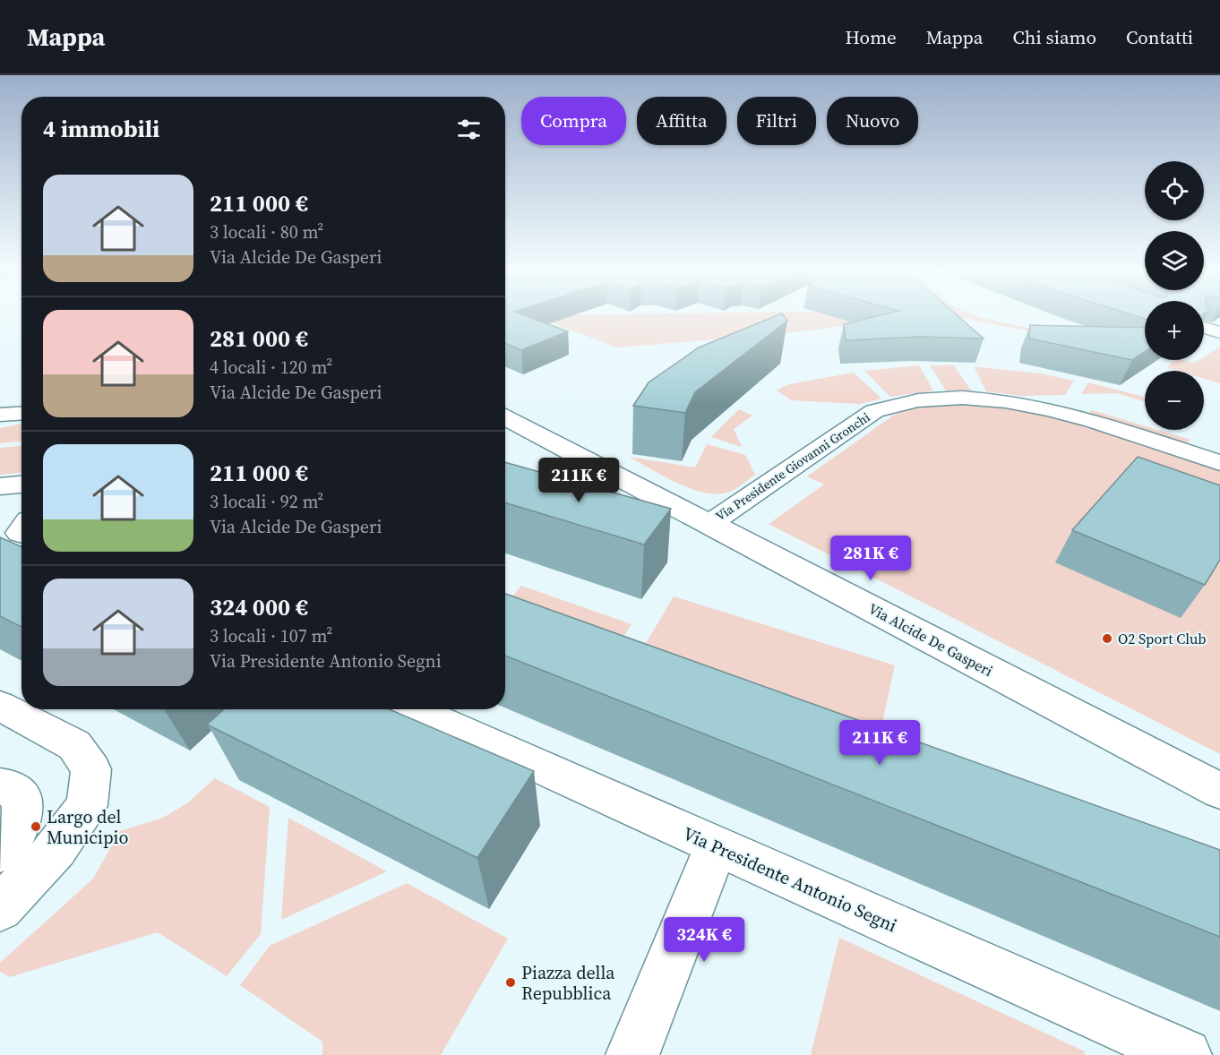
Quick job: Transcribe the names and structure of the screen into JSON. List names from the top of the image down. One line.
{"streets":{"street":["Via Presidente Giovanni Gronchi","Via Alcide De Gasperi","Via Presidente Antonio Segni"]},"crossings":[["Via Presidente Giovanni Gronchi","Via Alcide De Gasperi"]],"places":["O2 Sport Club","Largo del Municipio","Piazza della Repubblica"],"page":{"header":"Mappa","nav":["Home","Mappa","Chi siamo","Contatti"],"chip":["Compra","Affitta","Filtri","Nuovo"],"heading":"4 immobili","map_buttons":["+","−"],"list":[{"name":"211 000 €","note":"3 locali · 80 m² · Via Alcide De Gasperi"},{"name":"281 000 €","note":"4 locali · 120 m² · Via Alcide De Gasperi"},{"name":"211 000 €","note":"3 locali · 92 m² · Via Alcide De Gasperi"},{"name":"324 000 €","note":"3 locali · 107 m² · Via Presidente Antonio Segni"}],"price":["211K €","281K €","211K €","324K €"]}}
